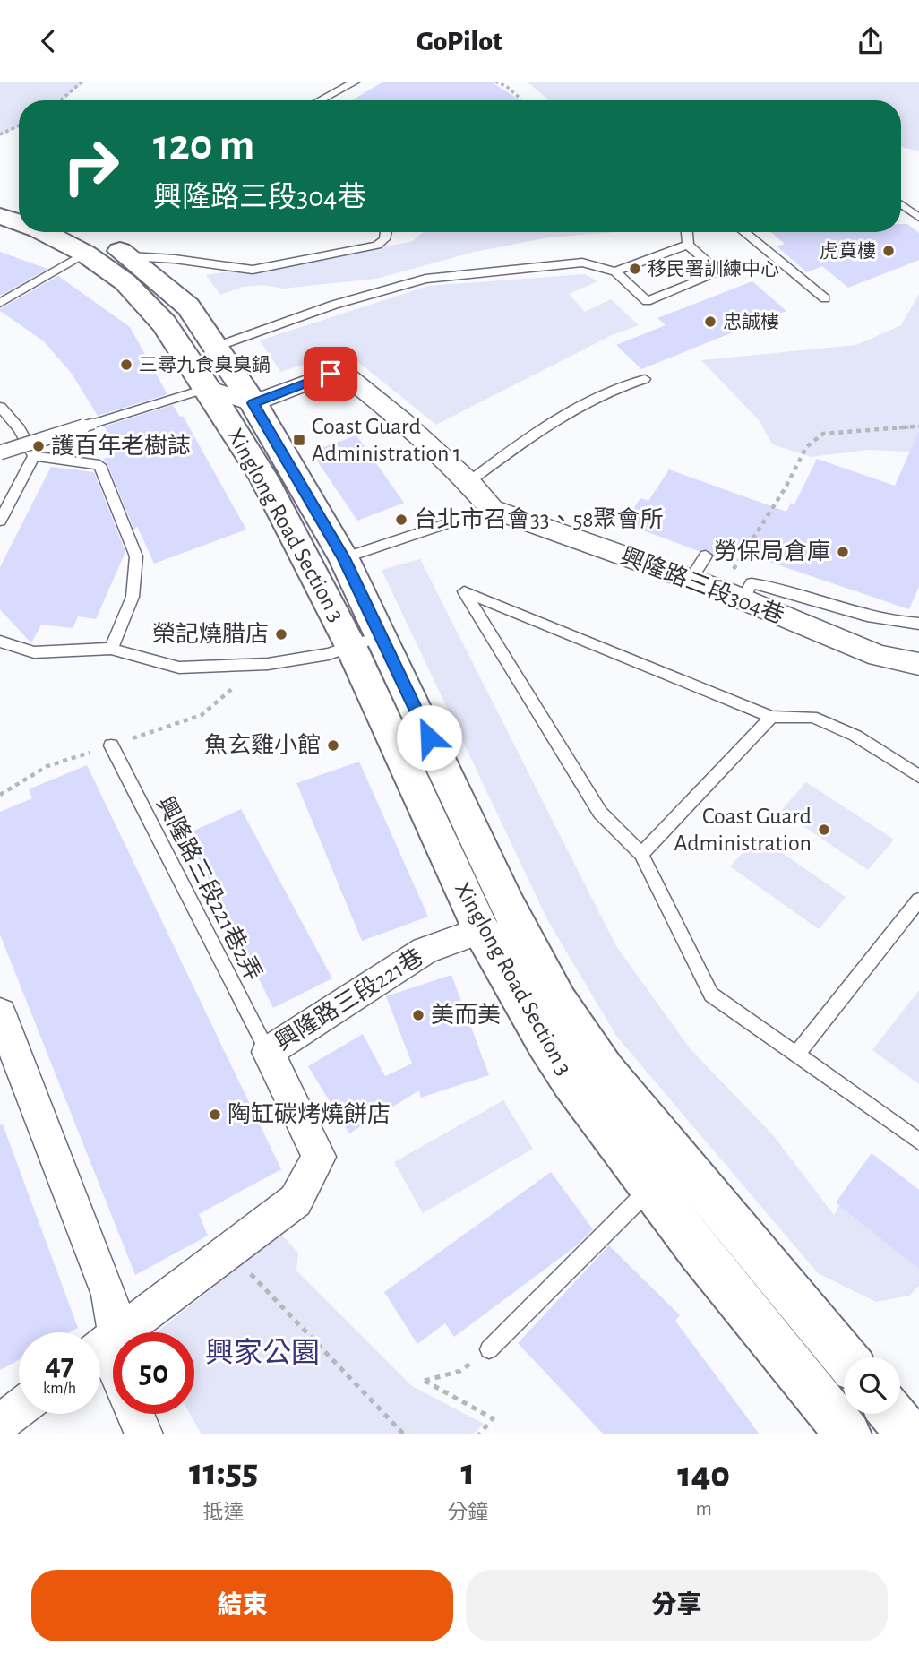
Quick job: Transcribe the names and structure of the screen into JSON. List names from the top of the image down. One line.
{"streets":{"main road":["Xinglong Road Section 3"],"street":["興隆路三段304巷","興隆路三段221巷"],"lane":["興隆路三段221巷2弄"]},"crossings":[["Xinglong Road Section 3","興隆路三段221巷"],["興隆路三段221巷2弄","興隆路三段221巷"]],"parks":["興家公園"],"places":{"other":["虎賁樓","移民署訓練中心","忠誠樓","三尋九食臭臭鍋","護百年老樹誌","台北市召會33、58聚會所","勞保局倉庫","榮記燒腊店","魚玄雞小館","Coast Guard Administration","美而美","陶缸碳烤燒餅店"],"transit":["Coast Guard Administration 1"]},"page":{"header":"GoPilot","turn":["120 m","興隆路三段304巷"],"speed":"47 km/h","limit":"50","eta":["11:55","抵達","1","分鐘","140","m"],"buttons":["結束","分享"]}}
